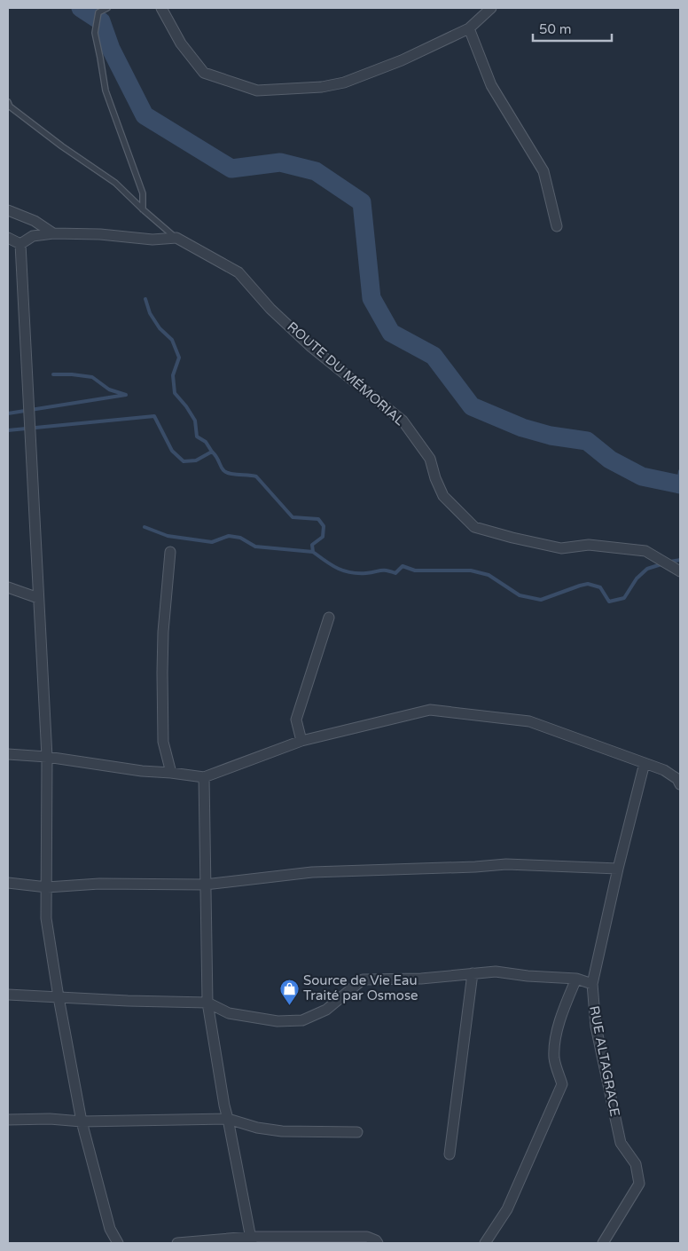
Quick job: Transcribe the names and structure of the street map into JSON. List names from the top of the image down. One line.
{"streets":{"street":["ROUTE DU MÉMORIAL","RUE ALTAGRACE"]},"places":{"shop":["Source de Vie Eau Traité par Osmose"]},"scale_bar":"50 m"}
